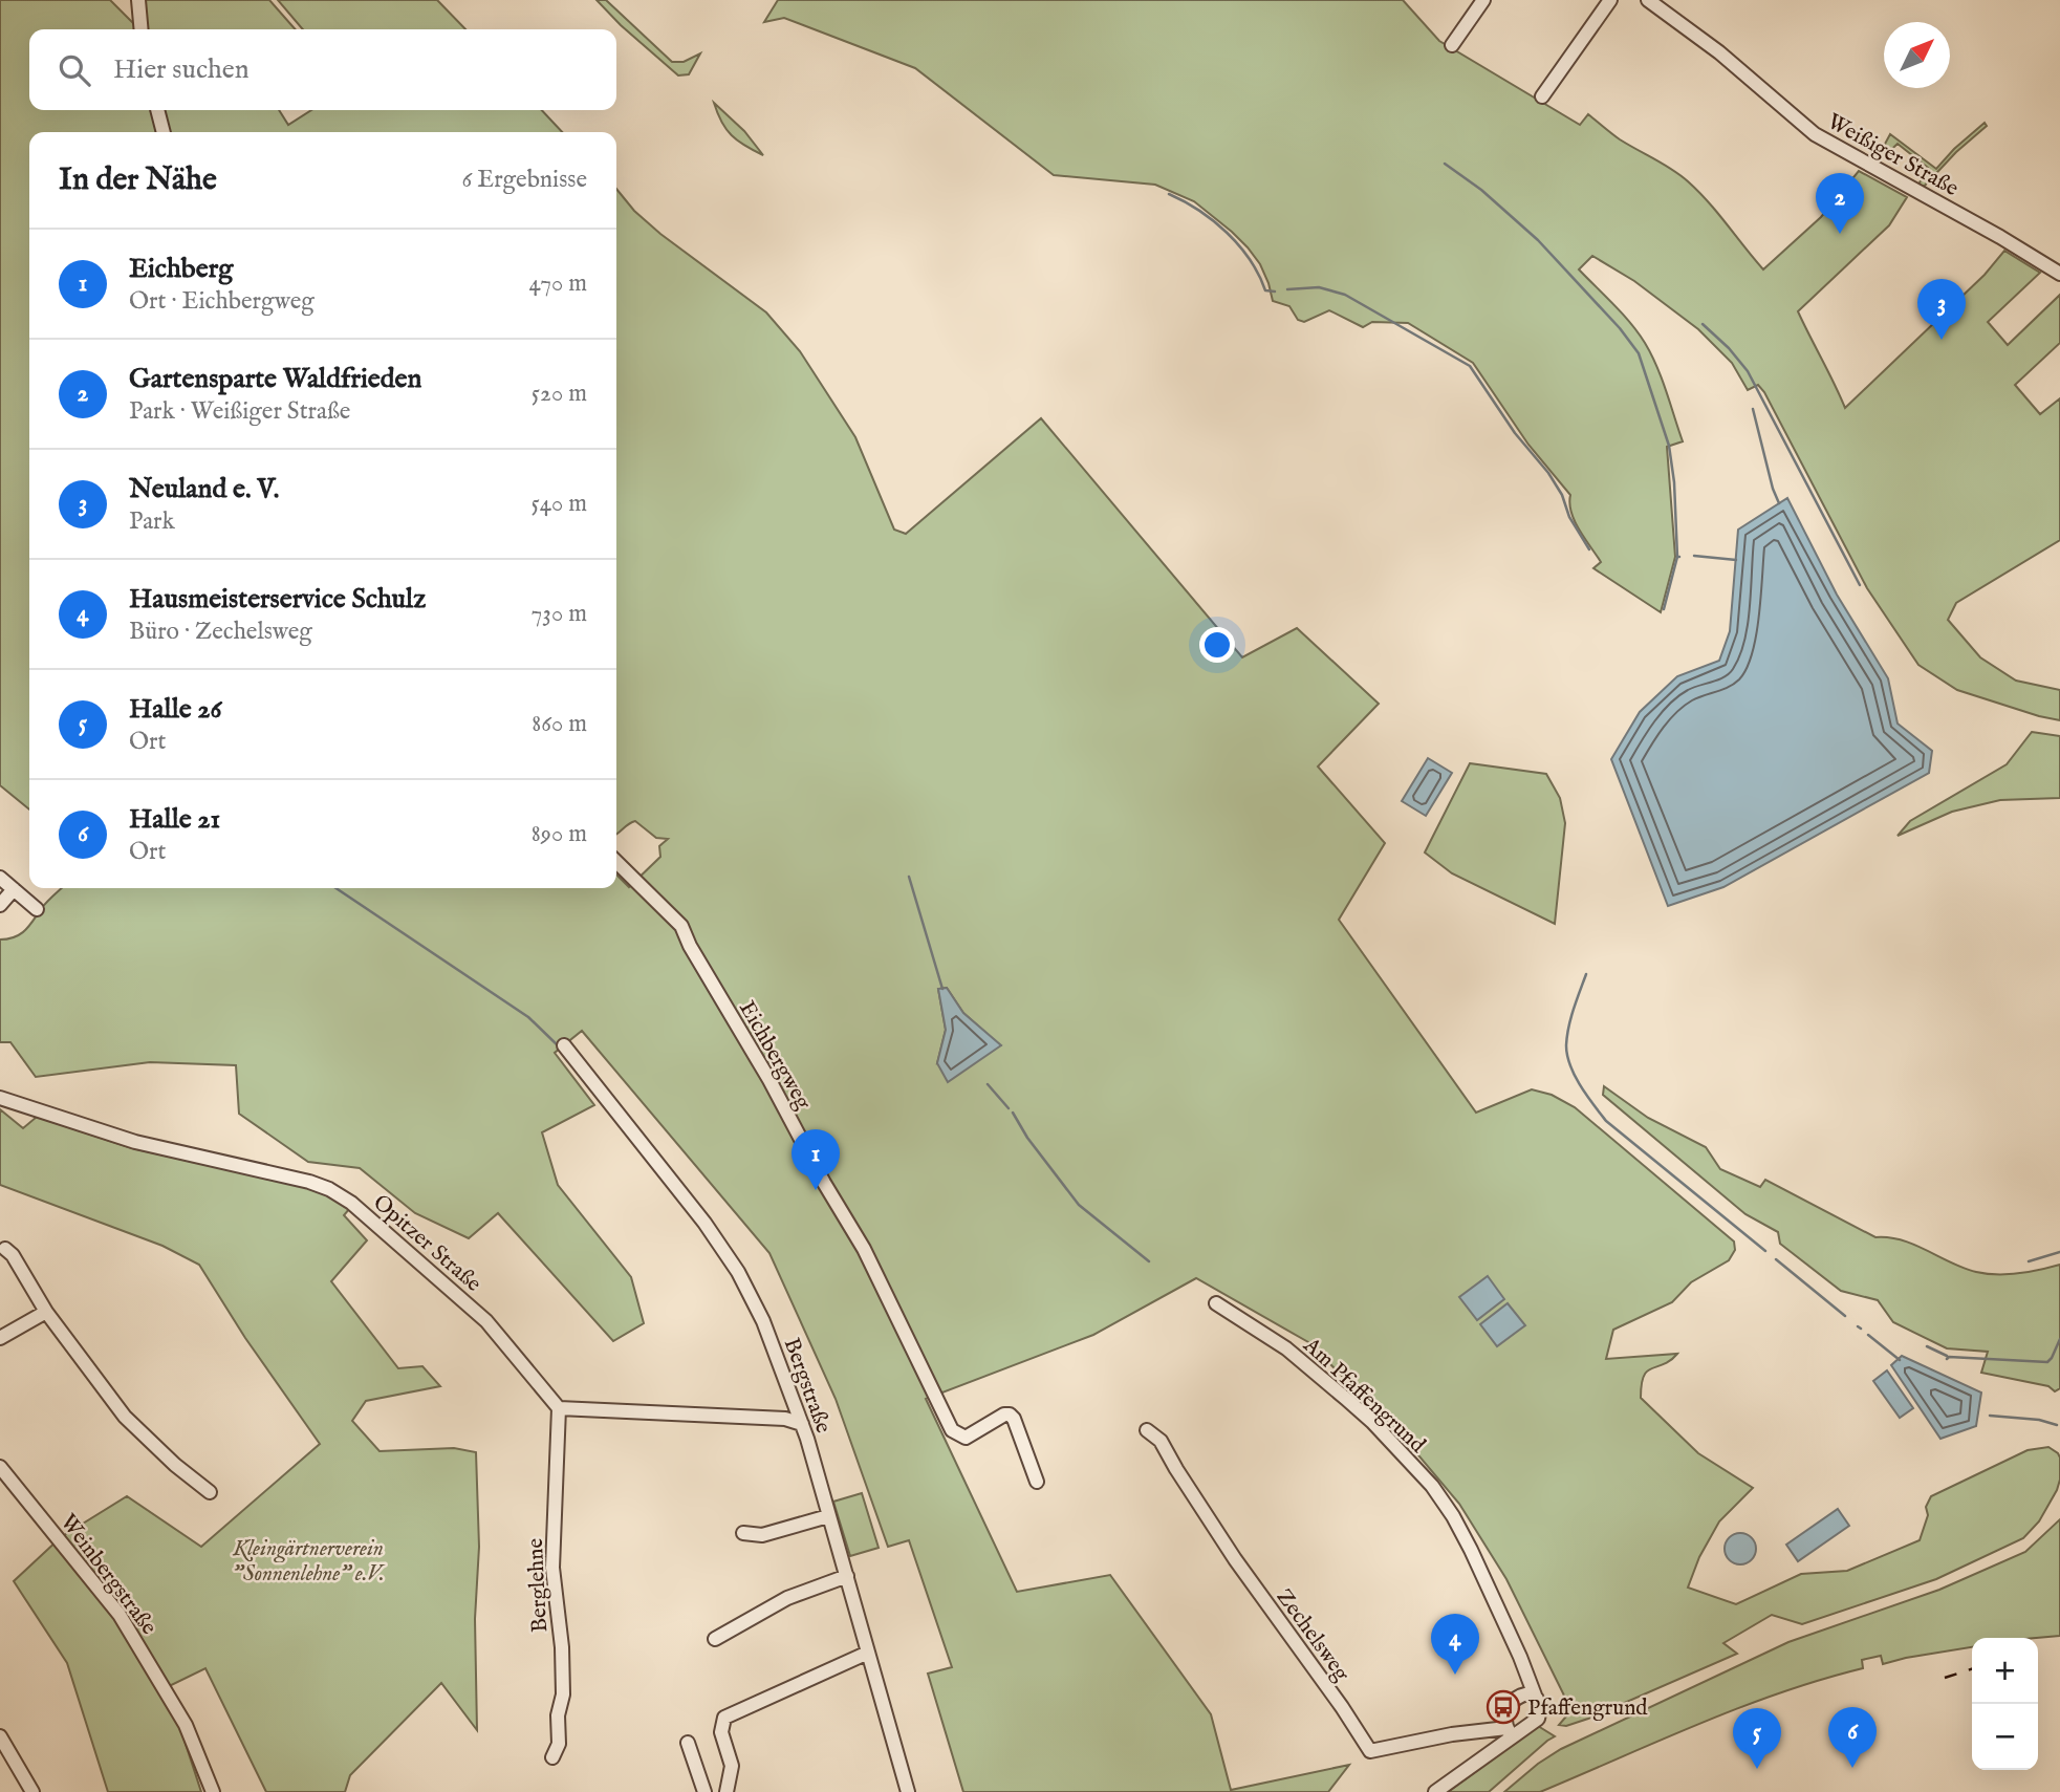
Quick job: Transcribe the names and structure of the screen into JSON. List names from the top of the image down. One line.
{"streets":{"street":["Weißiger Straße","Eichbergweg","Opitzer Straße","Bergstraße","Am Pfaffengrund","Weinbergstraße","Berglehne","Zechelsweg"]},"crossings":[["Opitzer Straße","Berglehne"]],"parks":["Kleingärtnerverein \"Sonnenlehne\" e.V."],"places":{"bus stop":["Pfaffengrund"]},"north":"top right","page":{"search":"Hier suchen","heading":["In der Nähe","6 Ergebnisse"],"pins":["2","3","1","4","6","5"],"list":[{"mark":"1","name":"Eichberg","note":"Ort · Eichbergweg","value":"470 m"},{"mark":"2","name":"Gartensparte Waldfrieden","note":"Park · Weißiger Straße","value":"520 m"},{"mark":"3","name":"Neuland e. V.","note":"Park","value":"540 m"},{"mark":"4","name":"Hausmeisterservice Schulz","note":"Büro · Zechelsweg","value":"730 m"},{"mark":"5","name":"Halle 26","note":"Ort","value":"860 m"},{"mark":"6","name":"Halle 21","note":"Ort","value":"890 m"}],"map_buttons":["+","−"]}}
